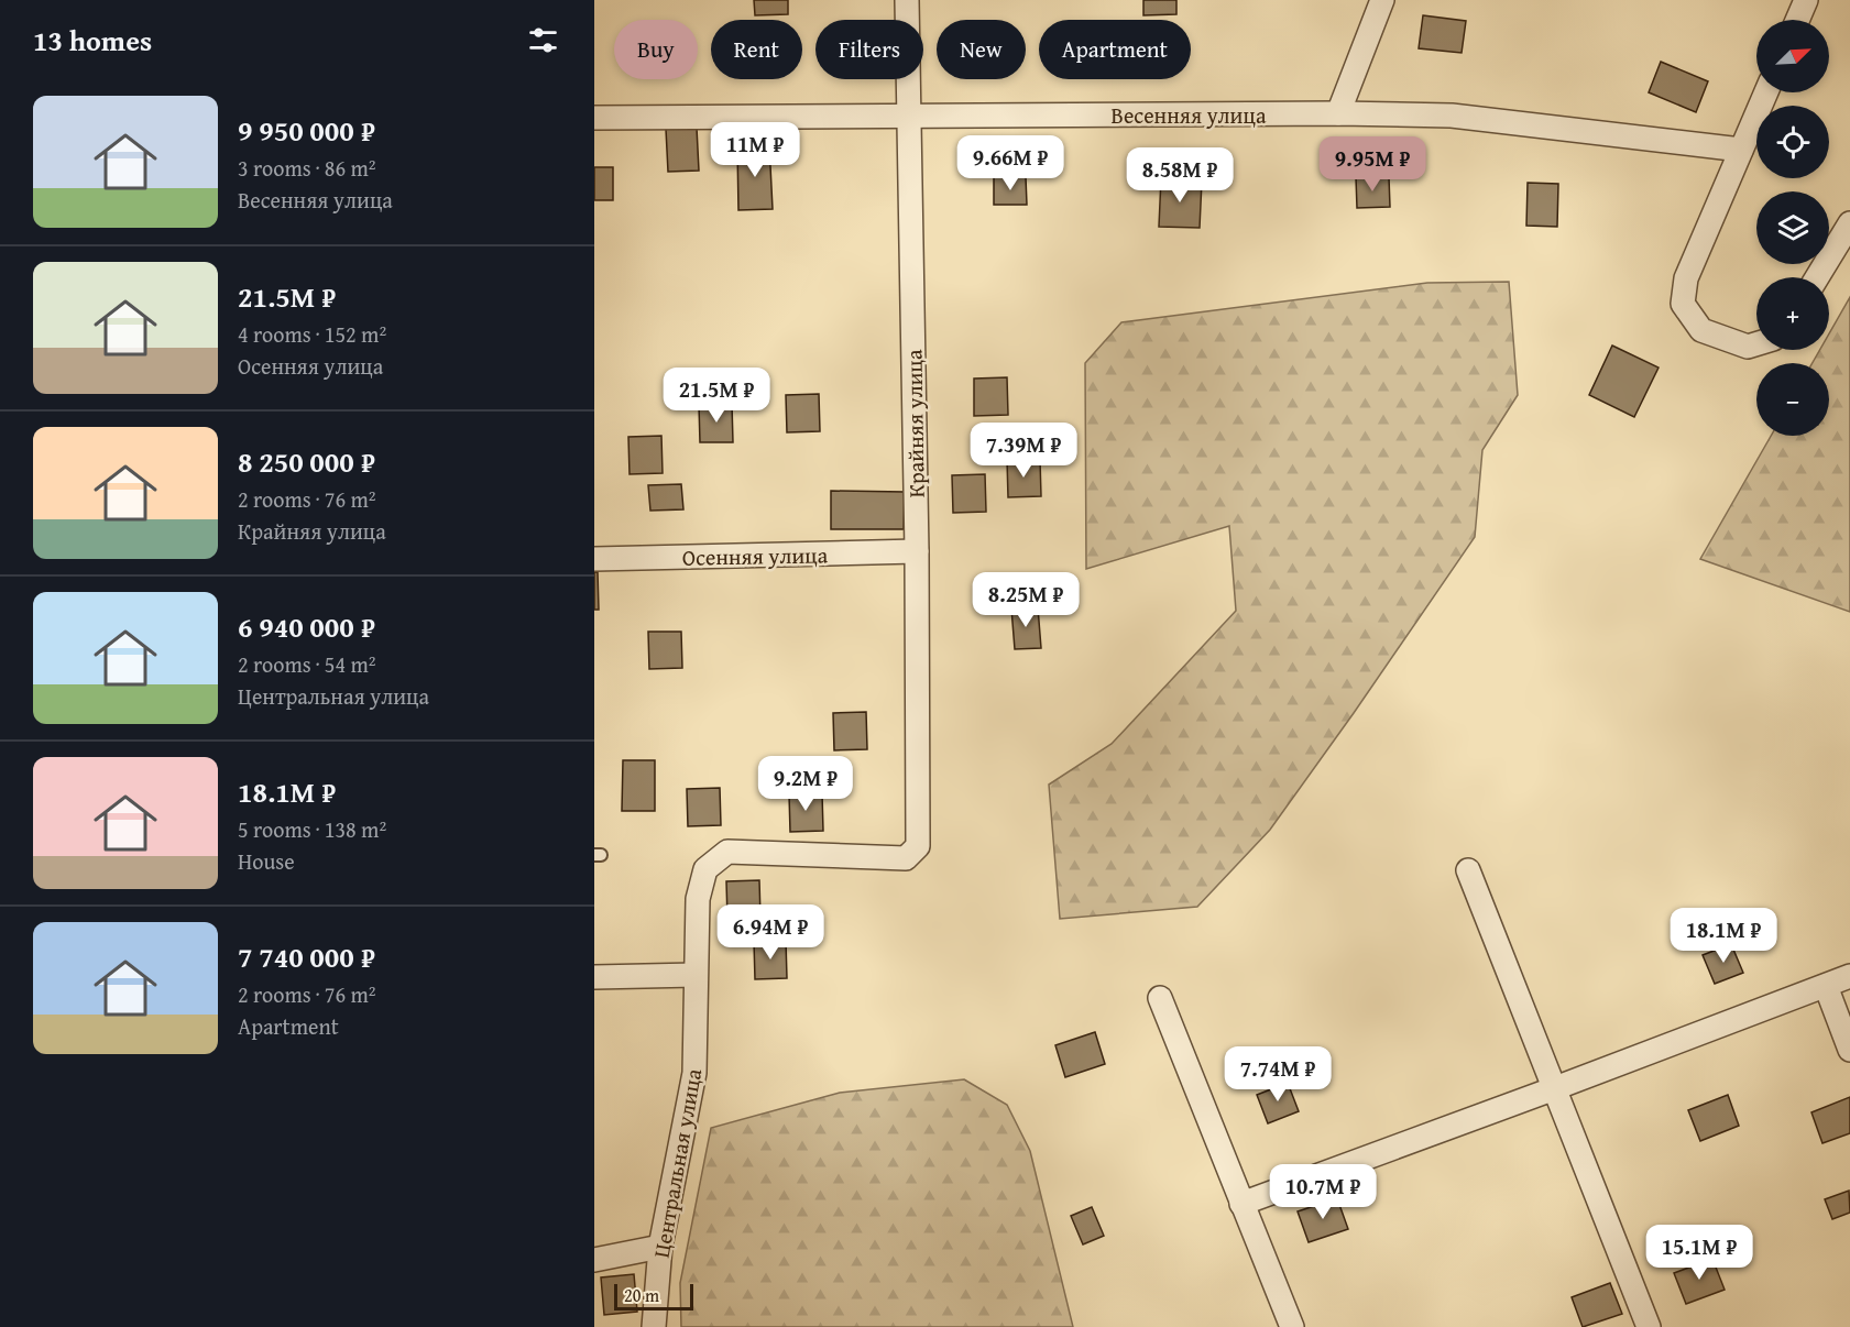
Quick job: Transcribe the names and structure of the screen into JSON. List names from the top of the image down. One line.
{"streets":{"street":["Весенняя улица","Крайняя улица","Осенняя улица","Центральная улица"]},"crossings":[["Весенняя улица","Крайняя улица"],["Крайняя улица","Осенняя улица"],["Крайняя улица","Центральная улица"]],"scale_bar":"20 m","north":"top right","page":{"heading":"13 homes","map_buttons":["+","−"],"chip":["Buy","Rent","Filters","New","Apartment"],"list":[{"name":"9 950 000 ₽","note":"3 rooms · 86 m² · Весенняя улица"},{"name":"21.5M ₽","note":"4 rooms · 152 m² · Осенняя улица"},{"name":"8 250 000 ₽","note":"2 rooms · 76 m² · Крайняя улица"},{"name":"6 940 000 ₽","note":"2 rooms · 54 m² · Центральная улица"},{"name":"18.1M ₽","note":"5 rooms · 138 m² · House"},{"name":"7 740 000 ₽","note":"2 rooms · 76 m² · Apartment"}],"price":["11M ₽","9.66M ₽","9.95M ₽","8.58M ₽","21.5M ₽","7.39M ₽","8.25M ₽","9.2M ₽","6.94M ₽","18.1M ₽","7.74M ₽","10.7M ₽","15.1M ₽"],"scale":"20 m"}}
